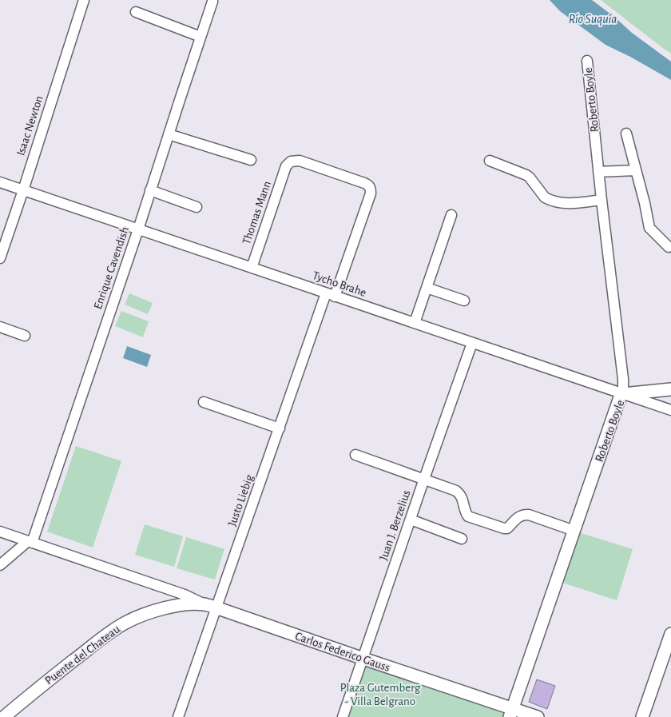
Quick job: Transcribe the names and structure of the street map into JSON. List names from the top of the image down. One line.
{"streets":{"main road":["Roberto Boyle","Carlos Federico Gauss","Puente del Chateau"],"street":["Isaac Newton","Thomas Mann","Enrique Cavendish","Tycho Brahe","Justo Liebig","Juan J. Berzelius"]},"crossings":[["Roberto Boyle","Tycho Brahe"],["Roberto Boyle","Carlos Federico Gauss"],["Isaac Newton","Tycho Brahe"],["Thomas Mann","Tycho Brahe"],["Thomas Mann","Justo Liebig"],["Enrique Cavendish","Tycho Brahe"],["Enrique Cavendish","Carlos Federico Gauss"],["Tycho Brahe","Justo Liebig"],["Tycho Brahe","Juan J. Berzelius"],["Justo Liebig","Carlos Federico Gauss"],["Justo Liebig","Puente del Chateau"],["Juan J. Berzelius","Carlos Federico Gauss"],["Carlos Federico Gauss","Puente del Chateau"]],"water":["Río Suquía"],"parks":["Plaza Gutemberg - Villa Belgrano"]}
